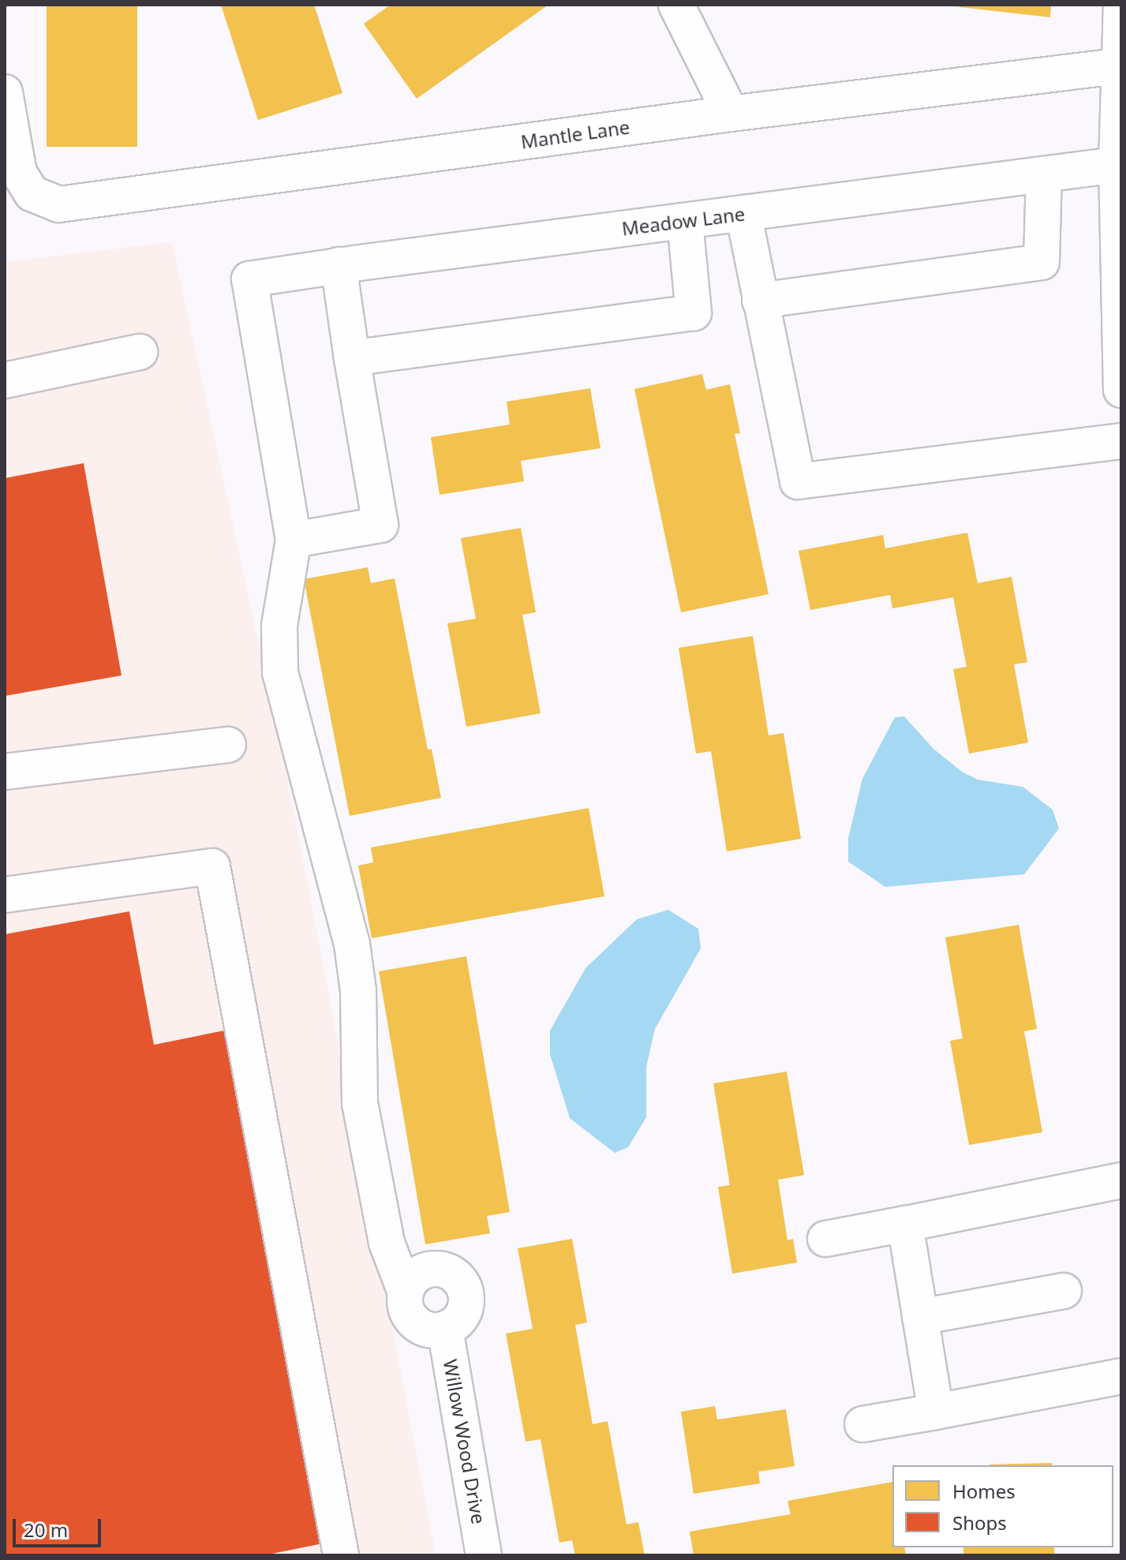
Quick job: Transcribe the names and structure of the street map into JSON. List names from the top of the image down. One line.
{"streets":{"street":["Mantle Lane","Meadow Lane","Willow Wood Drive"]},"legend":["Homes","Shops"],"scale_bar":"20 m"}
